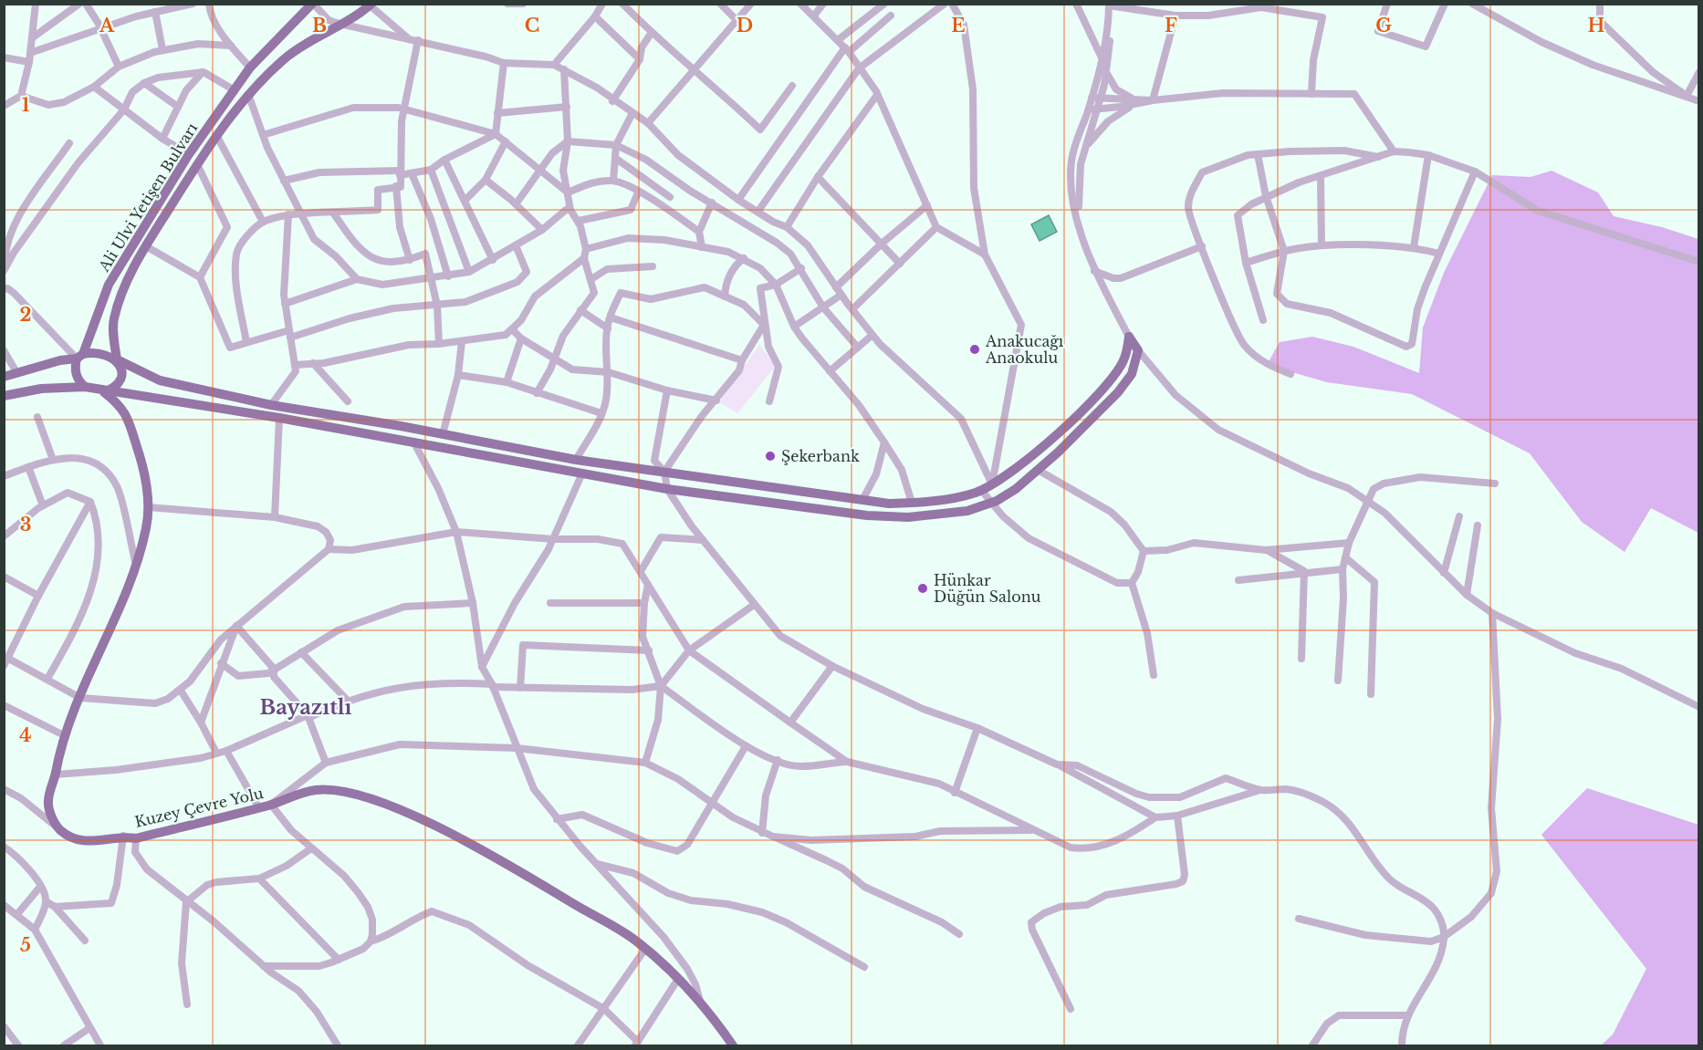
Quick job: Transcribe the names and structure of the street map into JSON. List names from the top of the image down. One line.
{"streets":{"main road":["Ali Ulvi Yetişen Bulvarı","Kuzey Çevre Yolu"]},"districts":["Bayazıtlı"],"places":["Anakucağı Anaokulu","Şekerbank","Hünkar Düğün Salonu"],"grid":{"columns":["A","B","C","D","E","F","G","H"],"rows":["1","2","3","4","5"]}}
